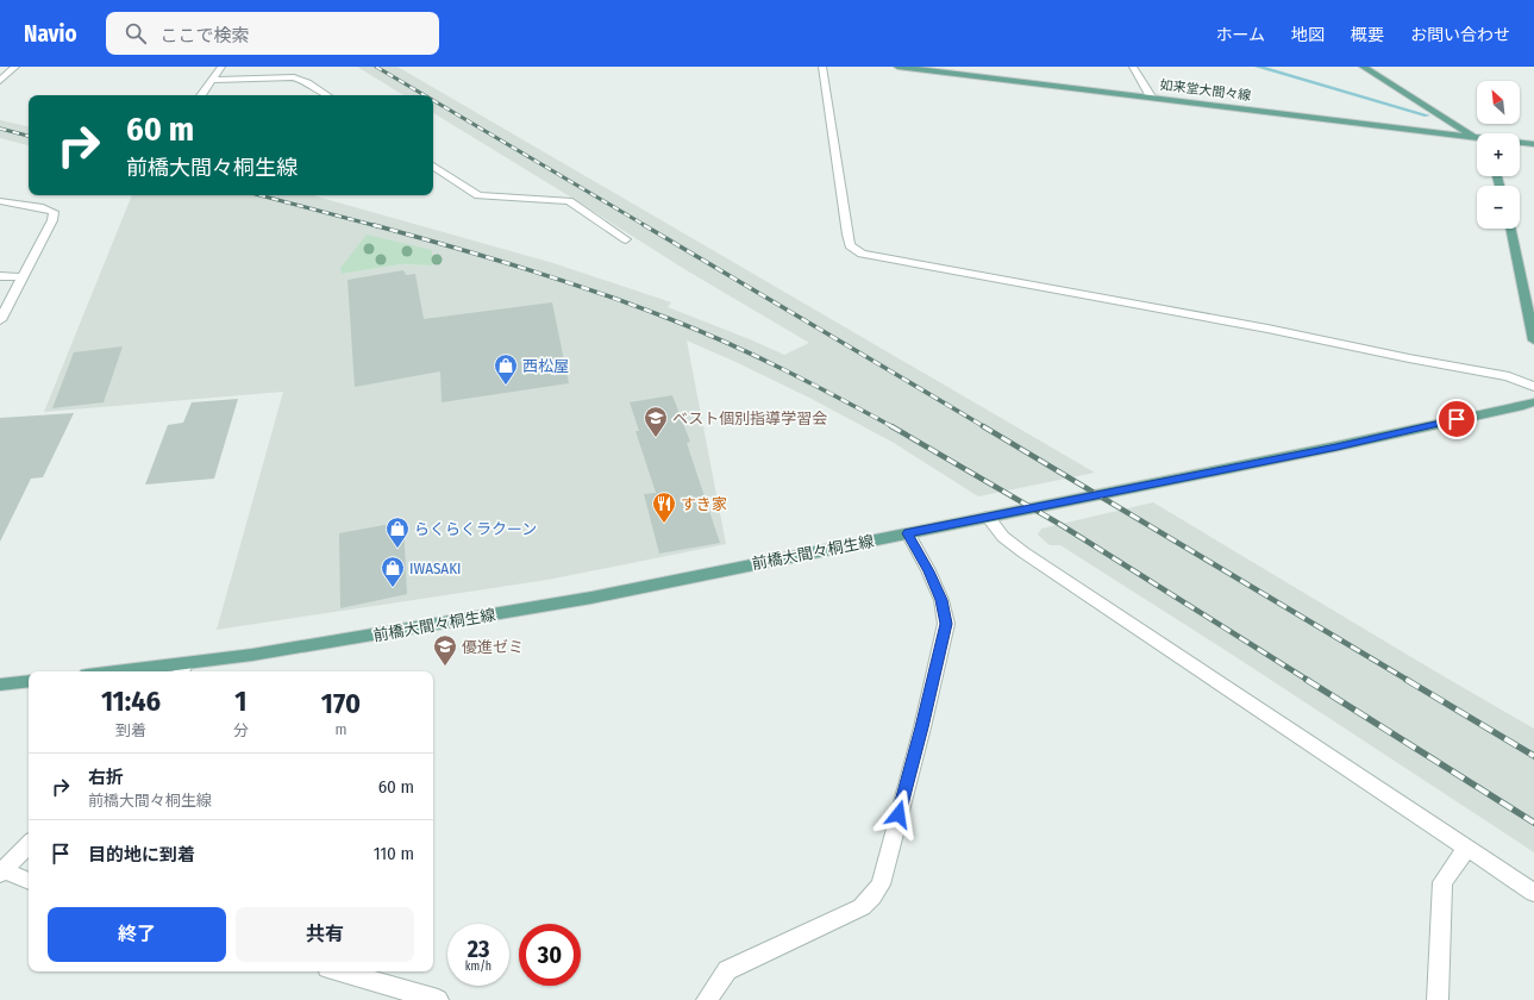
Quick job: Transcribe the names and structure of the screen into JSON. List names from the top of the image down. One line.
{"streets":{"main road":["如来堂大間々線","前橋大間々桐生線"]},"places":{"shop":["西松屋","らくらくラクーン","IWASAKI"],"school or university":["ベスト個別指導学習会","優進ゼミ"],"restaurant":["すき家"]},"north":"top left","page":{"header":"Navio","search":"ここで検索","nav":["ホーム","地図","概要","お問い合わせ"],"map_buttons":["+","−"],"turn":["60 m","前橋大間々桐生線"],"eta":["11:46","到着","1","分","170","m"],"list":[{"name":"右折","note":"前橋大間々桐生線","value":"60 m"},{"name":"目的地に到着","value":"110 m"}],"buttons":["終了","共有"],"speed":"23 km/h","limit":"30"}}
